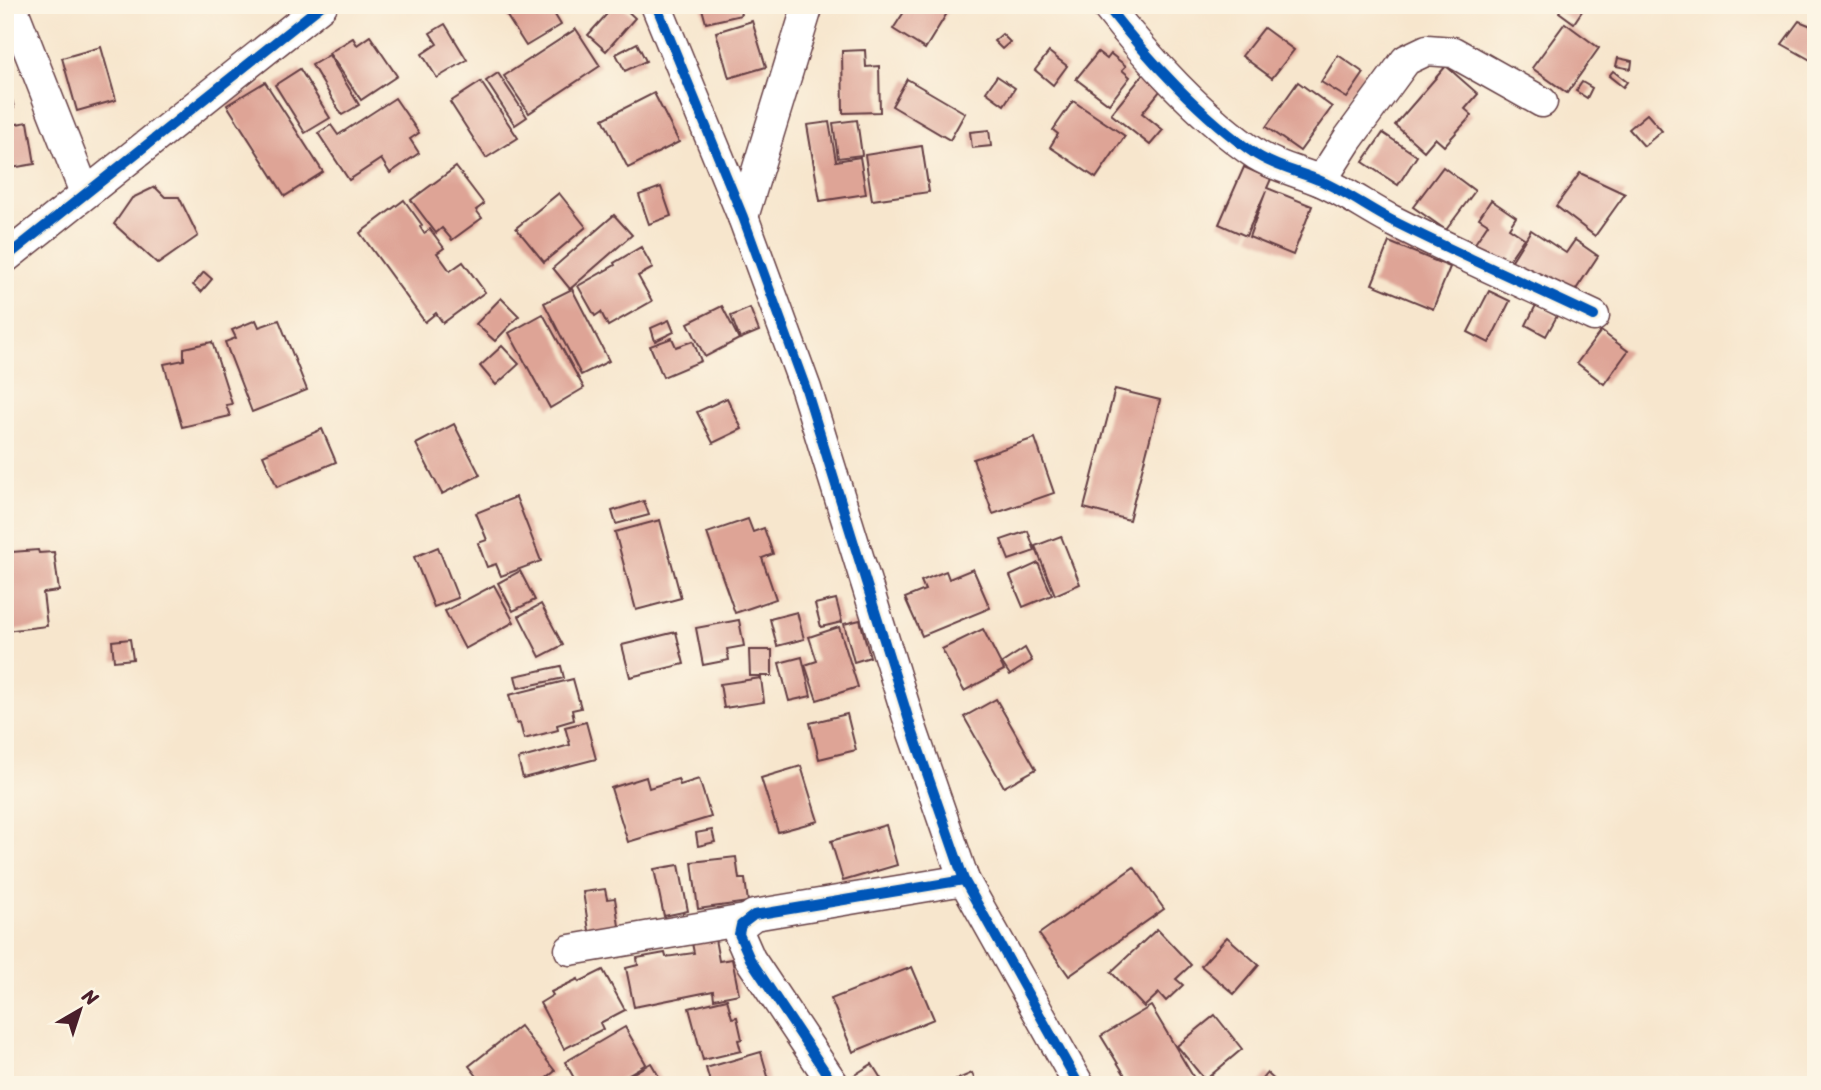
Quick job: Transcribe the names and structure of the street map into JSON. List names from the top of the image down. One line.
{"north":"top right"}
